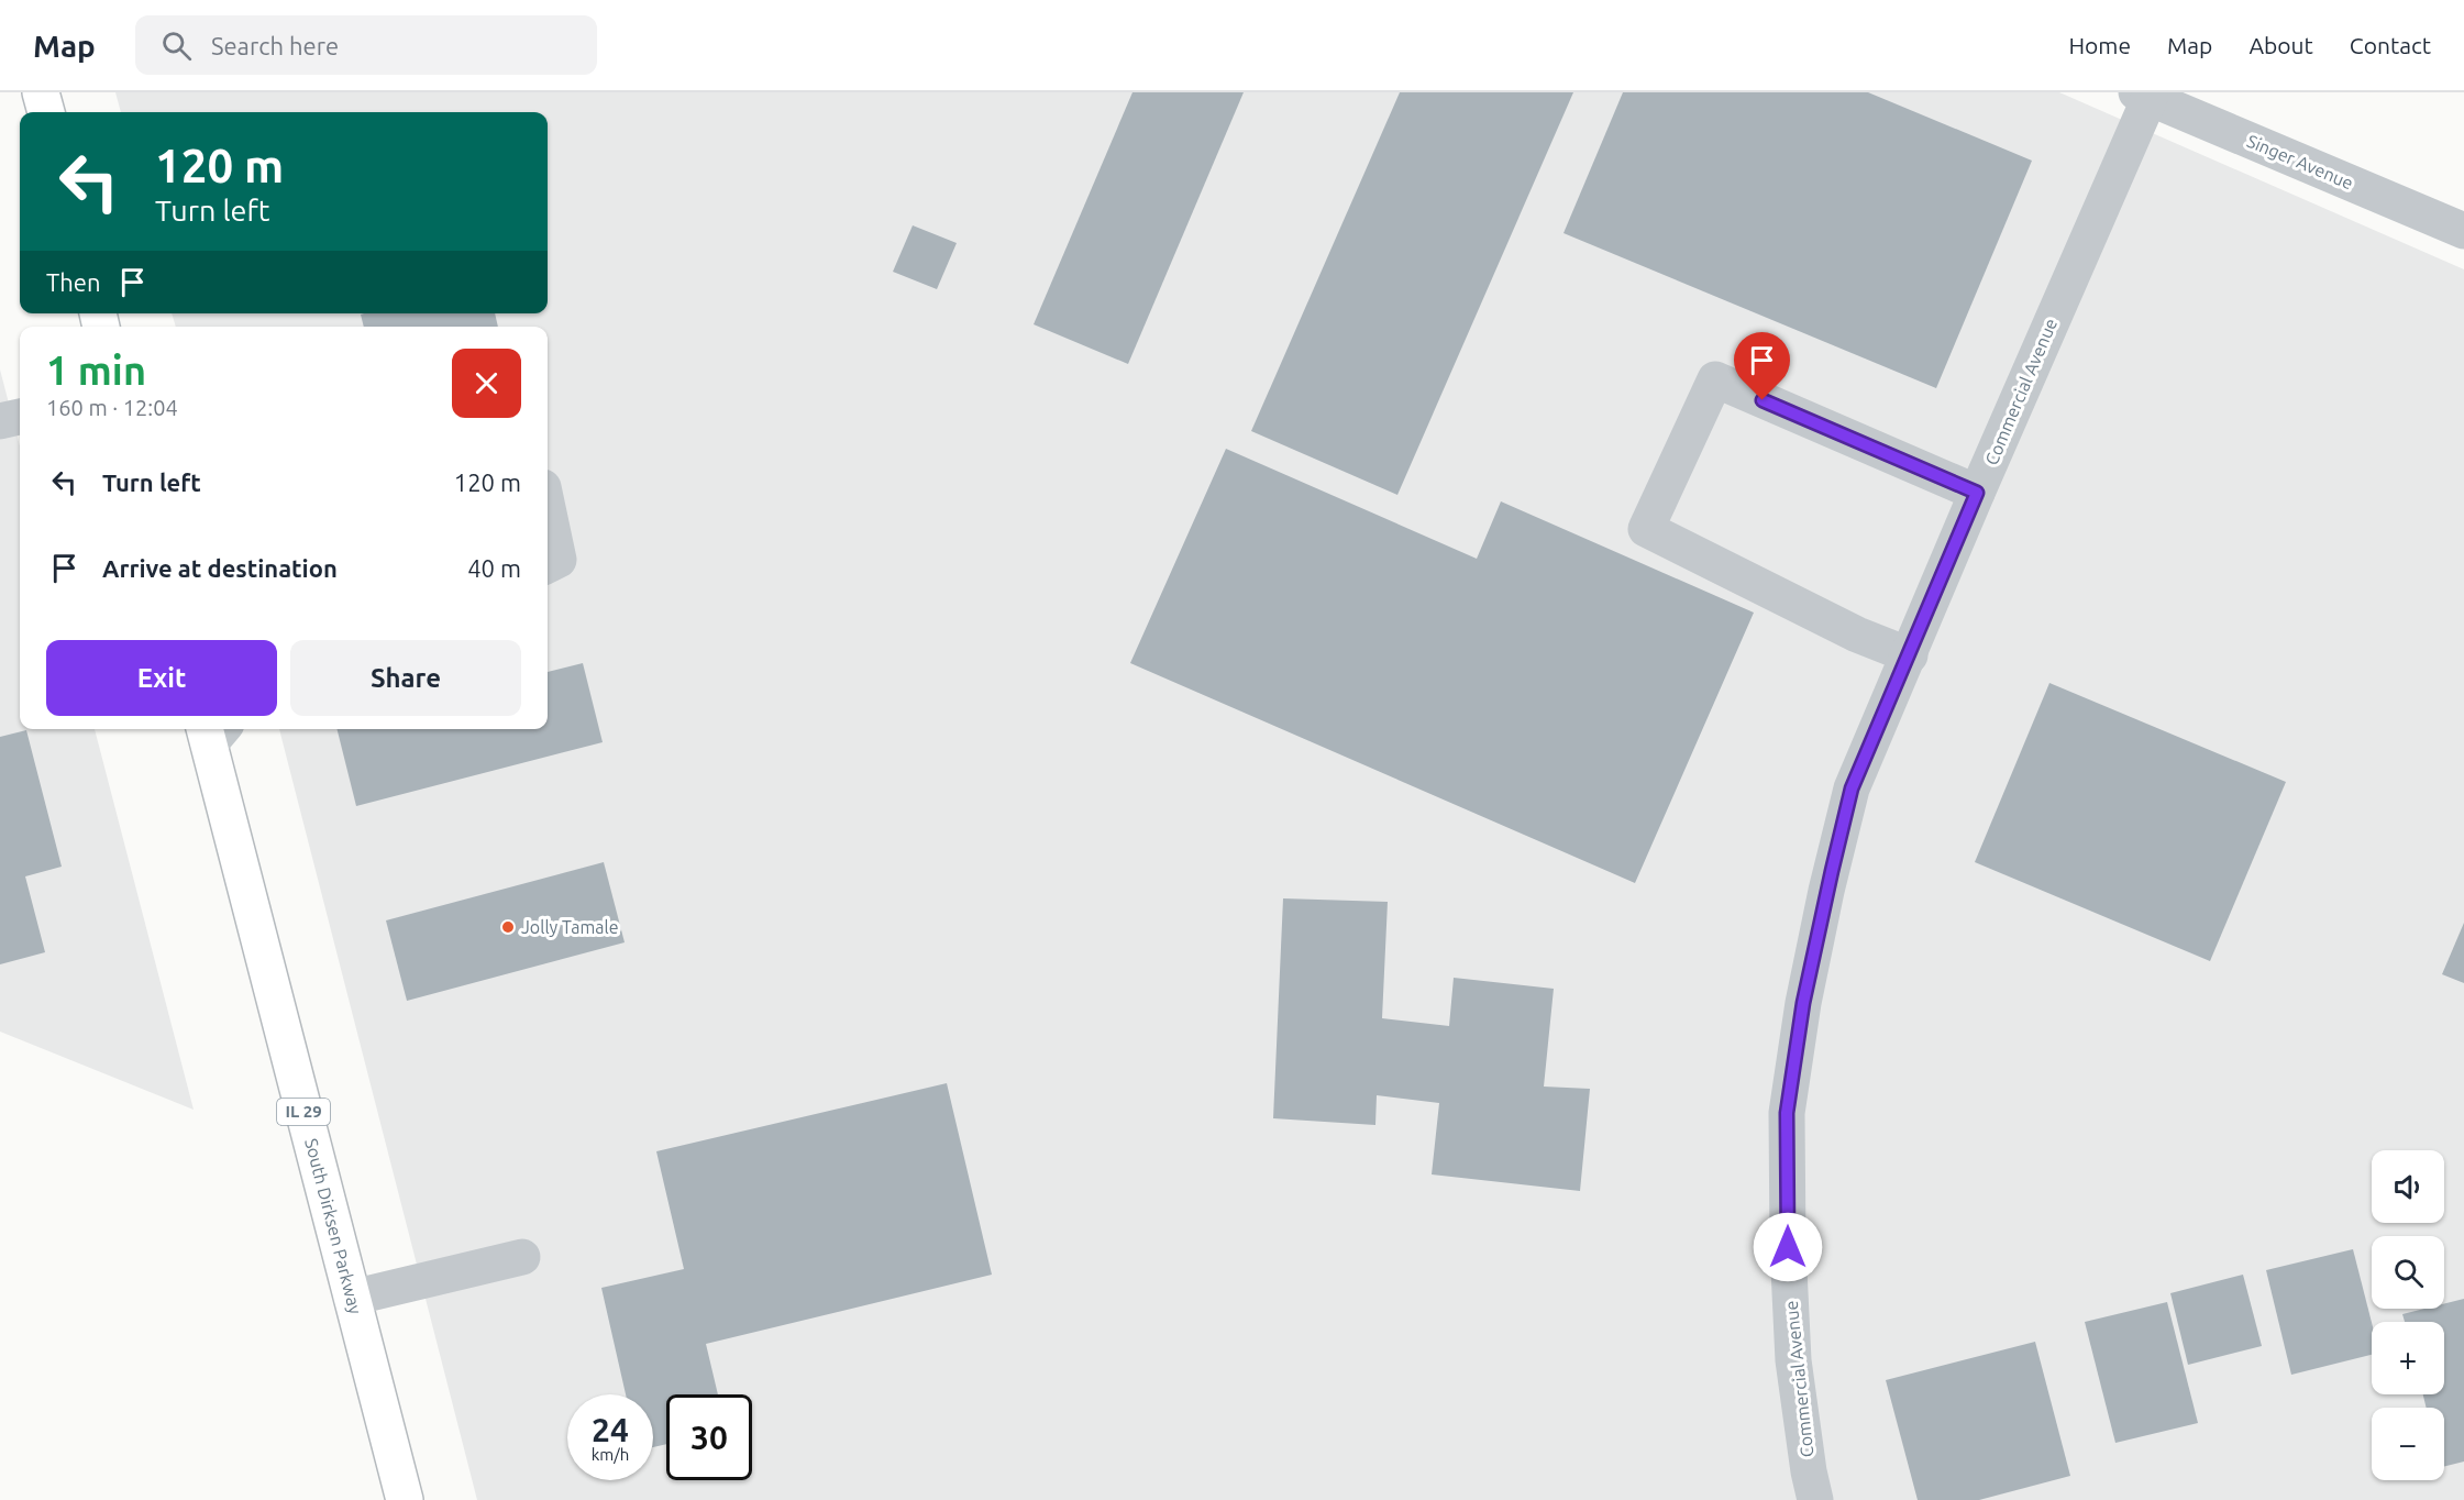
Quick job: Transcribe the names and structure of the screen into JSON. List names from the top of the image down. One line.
{"streets":{"main road":["IL 29","South Dirksen Parkway"],"street":["Singer Avenue","Commercial Avenue"]},"crossings":[["Singer Avenue","Commercial Avenue"]],"places":["Jolly Tamale"],"page":{"header":"Map","search":"Search here","nav":["Home","Map","About","Contact"],"turn":["120 m","Turn left"],"then":"Then","heading":["1 min","160 m · 12:04"],"list":[{"name":"Turn left","value":"120 m"},{"name":"Arrive at destination","value":"40 m"}],"buttons":["Exit","Share"],"map_buttons":["+","−"],"speed":"24 km/h","limit":"30"}}
